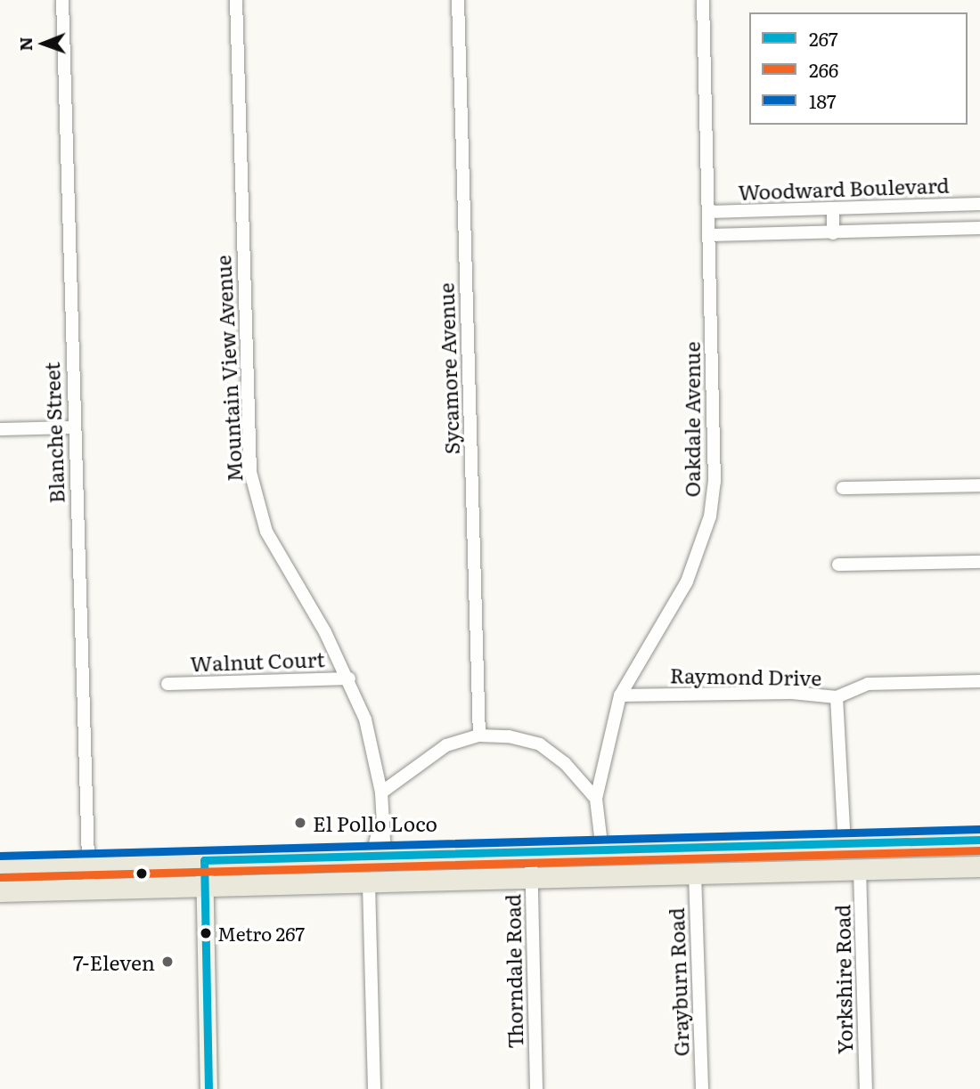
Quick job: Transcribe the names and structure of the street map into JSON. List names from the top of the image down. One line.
{"streets":{"street":["Woodward Boulevard","Mountain View Avenue","Sycamore Avenue","Oakdale Avenue","Blanche Street","Walnut Court","Raymond Drive","Thorndale Road","Yorkshire Road","Grayburn Road"]},"crossings":[["Woodward Boulevard","Oakdale Avenue"],["Mountain View Avenue","Walnut Court"],["Oakdale Avenue","Raymond Drive"]],"places":["El Pollo Loco","Metro 267","7-Eleven"],"lines":["transit line 187","transit line 267","transit line 266"],"legend":["267","266","187"],"north":"left"}
